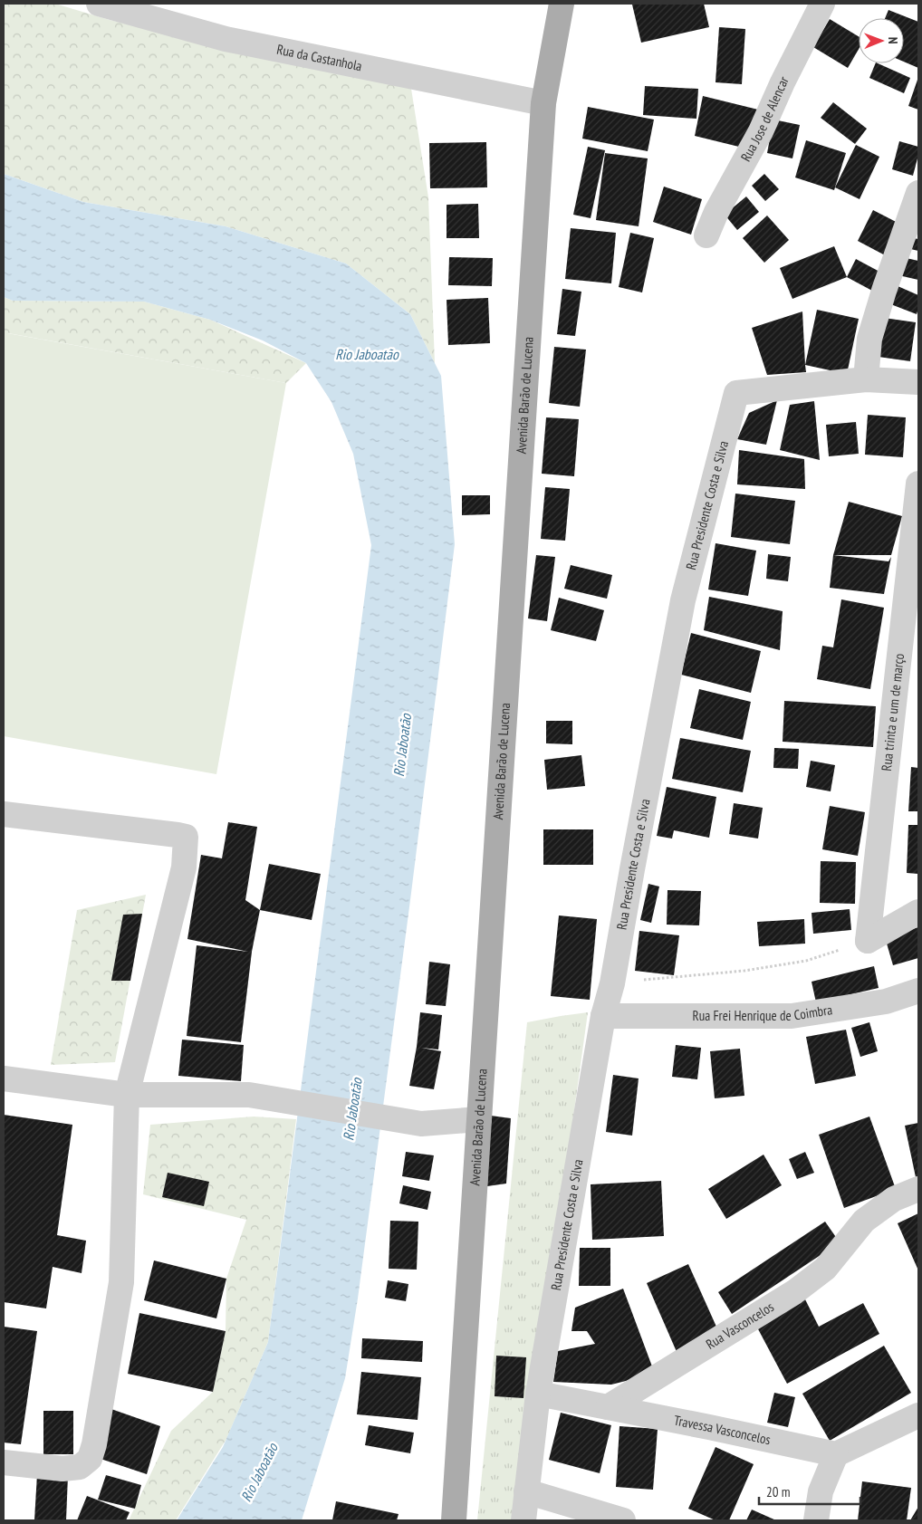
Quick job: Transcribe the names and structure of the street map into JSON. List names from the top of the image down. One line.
{"streets":{"main road":["Avenida Barão de Lucena"],"street":["Rua da Castanhola","Rua Jose de Alencar","Rua Presidente Costa e Silva","Rua trinta e um de março","Rua Frei Henrique de Coimbra","Rua Vasconcelos","Travessa Vasconcelos"]},"crossings":[["Rua da Castanhola","Avenida Barão de Lucena"],["Rua Presidente Costa e Silva","Rua Frei Henrique de Coimbra"],["Rua Vasconcelos","Travessa Vasconcelos"]],"water":["Rio Jaboatão"],"scale_bar":"20 m","north":"right"}
